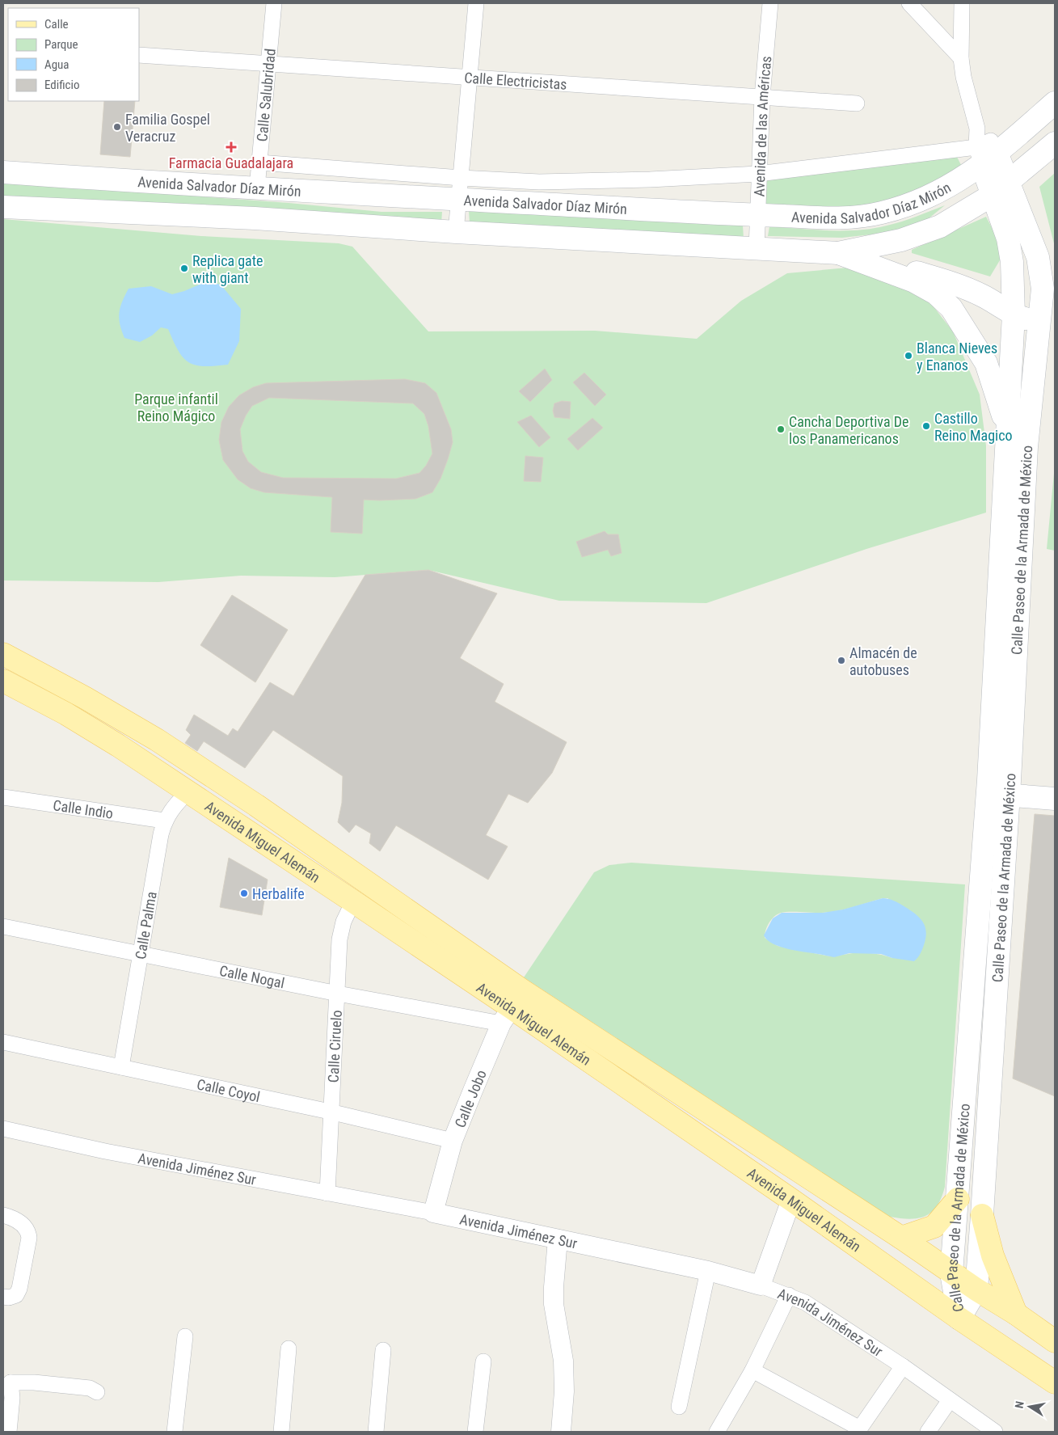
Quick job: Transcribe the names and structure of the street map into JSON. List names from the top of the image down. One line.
{"streets":{"main road":["Avenida Salvador Díaz Mirón","Calle Paseo de la Armada de México","Avenida Miguel Alemán"],"street":["Calle Electricistas","Calle Salubridad","Avenida de las Américas","Calle Indio","Calle Palma","Calle Nogal","Calle Ciruelo","Calle Coyol","Calle Jobo","Avenida Jiménez Sur"]},"crossings":[["Calle Electricistas","Calle Salubridad"],["Calle Electricistas","Avenida de las Américas"],["Calle Salubridad","Avenida Salvador Díaz Mirón"],["Avenida de las Américas","Avenida Salvador Díaz Mirón"],["Avenida Salvador Díaz Mirón","Calle Paseo de la Armada de México"],["Calle Paseo de la Armada de México","Avenida Miguel Alemán"],["Calle Indio","Calle Palma"],["Avenida Miguel Alemán","Calle Palma"],["Avenida Miguel Alemán","Calle Nogal"],["Avenida Miguel Alemán","Calle Ciruelo"],["Avenida Miguel Alemán","Calle Jobo"],["Calle Palma","Calle Nogal"],["Calle Palma","Calle Coyol"],["Calle Nogal","Calle Ciruelo"],["Calle Nogal","Calle Jobo"],["Calle Ciruelo","Calle Coyol"],["Calle Ciruelo","Avenida Jiménez Sur"],["Calle Coyol","Calle Jobo"],["Calle Jobo","Avenida Jiménez Sur"]],"parks":["Parque infantil Reino Mágico"],"places":{"other":["Familia Gospel Veracruz","Replica gate with giant","Blanca Nieves y Enanos","Castillo Reino Magico","Cancha Deportiva De los Panamericanos","Almacén de autobuses","Herbalife"],"health":["Farmacia Guadalajara"]},"legend":["Calle","Parque","Agua","Edificio"],"north":"left"}
